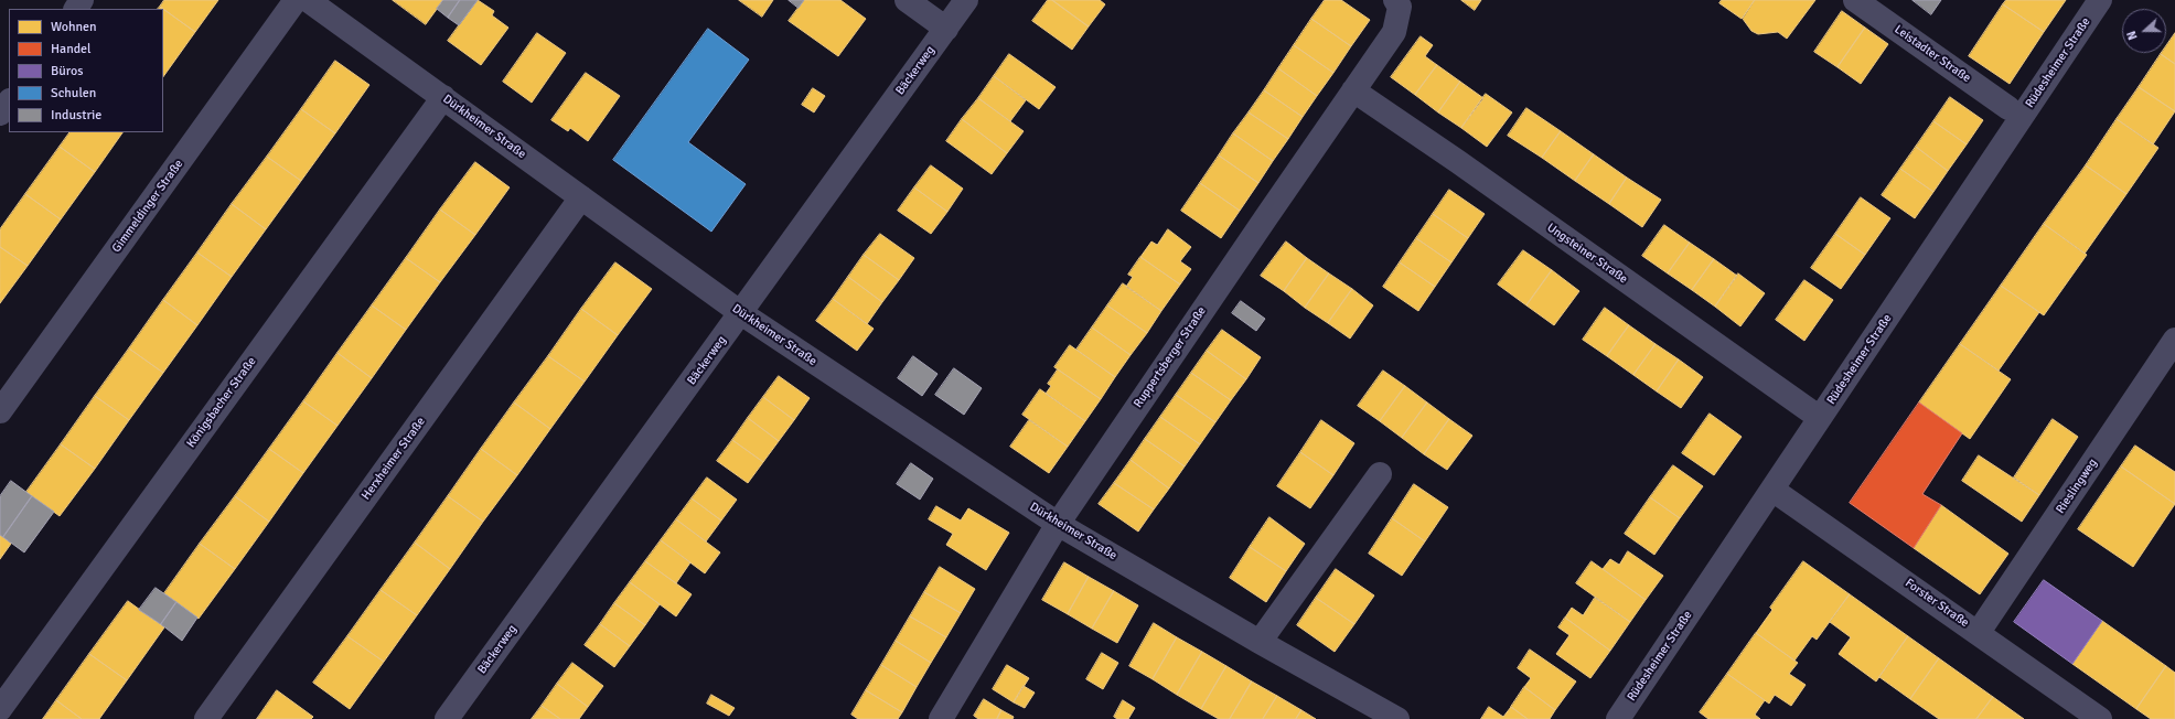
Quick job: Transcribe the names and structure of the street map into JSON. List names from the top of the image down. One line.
{"streets":{"street":["Leistadter Straße","Rüdesheimer Straße","Bäckerweg","Dürkheimer Straße","Gimmeldinger Straße","Ungsteiner Straße","Ruppertsberger Straße","Königsbacher Straße","Herxheimer Straße","Rieslingweg","Forster Straße"]},"crossings":[["Rüdesheimer Straße","Ungsteiner Straße"],["Rüdesheimer Straße","Forster Straße"],["Bäckerweg","Dürkheimer Straße"],["Dürkheimer Straße","Ruppertsberger Straße"],["Dürkheimer Straße","Königsbacher Straße"],["Dürkheimer Straße","Herxheimer Straße"],["Ungsteiner Straße","Ruppertsberger Straße"],["Rieslingweg","Forster Straße"]],"legend":["Wohnen","Handel","Büros","Schulen","Industrie"],"north":"left"}
